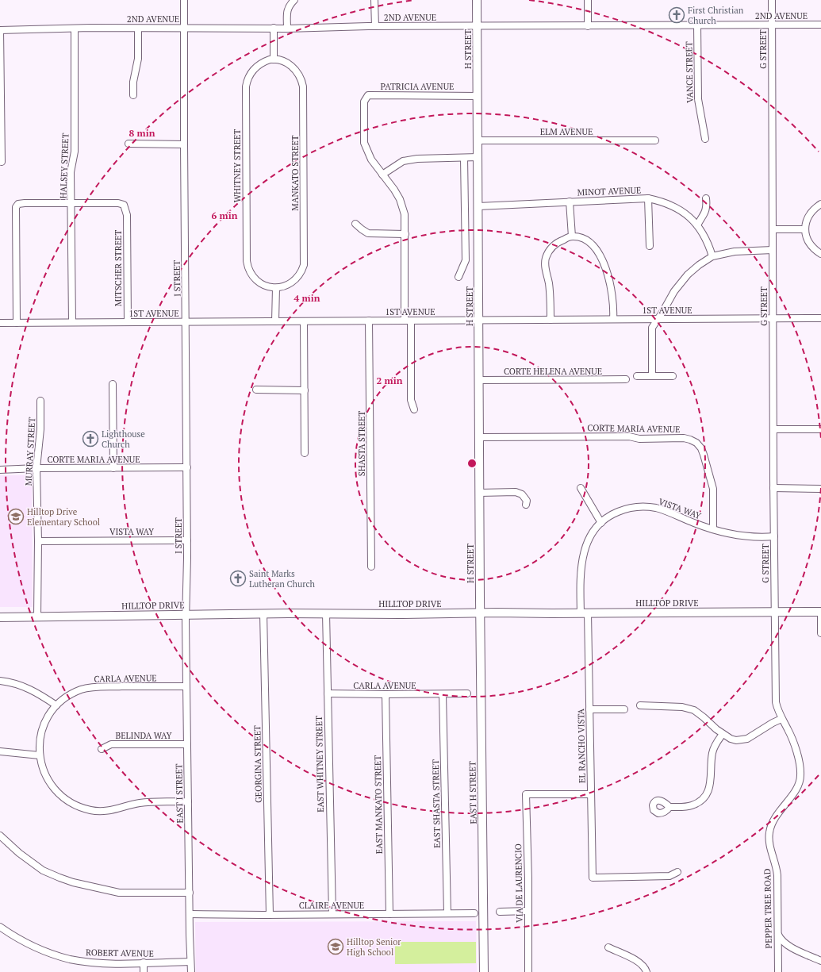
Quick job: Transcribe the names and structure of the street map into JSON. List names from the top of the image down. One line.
{"streets":{"main road":["H STREET","HILLTOP DRIVE","EAST H STREET"],"street":["2ND AVENUE","G STREET","VANCE STREET","PATRICIA AVENUE","ELM AVENUE","HALSEY STREET","WHITNEY STREET","MANKATO STREET","MINOT AVENUE","MITSCHER STREET","I STREET","1ST AVENUE","CORTE HELENA AVENUE","CORTE MARIA AVENUE","SHASTA STREET","MURRAY STREET","VISTA WAY","CARLA AVENUE","BELINDA WAY","EL RANCHO VISTA","GEORGINA STREET","EAST WHITNEY STREET","EAST I STREET","EAST SHASTA STREET","EAST MANKATO STREET","VIA DE LAURENCIO","CLAIRE AVENUE","PEPPER TREE ROAD","ROBERT AVENUE"]},"crossings":[["2ND AVENUE","H STREET"],["2ND AVENUE","G STREET"],["2ND AVENUE","VANCE STREET"],["2ND AVENUE","HALSEY STREET"],["2ND AVENUE","I STREET"],["H STREET","PATRICIA AVENUE"],["H STREET","ELM AVENUE"],["H STREET","MINOT AVENUE"],["H STREET","1ST AVENUE"],["H STREET","CORTE HELENA AVENUE"],["H STREET","CORTE MARIA AVENUE"],["H STREET","HILLTOP DRIVE"],["H STREET","EAST H STREET"],["G STREET","1ST AVENUE"],["G STREET","VISTA WAY"],["G STREET","HILLTOP DRIVE"],["G STREET","PEPPER TREE ROAD"],["HALSEY STREET","MITSCHER STREET"],["HALSEY STREET","1ST AVENUE"],["WHITNEY STREET","MANKATO STREET"],["MITSCHER STREET","1ST AVENUE"],["I STREET","1ST AVENUE"],["I STREET","CORTE MARIA AVENUE"],["I STREET","VISTA WAY"],["I STREET","HILLTOP DRIVE"],["I STREET","EAST I STREET"],["1ST AVENUE","SHASTA STREET"],["CORTE MARIA AVENUE","MURRAY STREET"],["CORTE MARIA AVENUE","VISTA WAY"],["MURRAY STREET","VISTA WAY"],["MURRAY STREET","HILLTOP DRIVE"],["VISTA WAY","HILLTOP DRIVE"],["VISTA WAY","EL RANCHO VISTA"],["HILLTOP DRIVE","EL RANCHO VISTA"],["HILLTOP DRIVE","GEORGINA STREET"],["HILLTOP DRIVE","EAST WHITNEY STREET"],["HILLTOP DRIVE","EAST H STREET"],["HILLTOP DRIVE","EAST I STREET"],["HILLTOP DRIVE","PEPPER TREE ROAD"],["CARLA AVENUE","EAST WHITNEY STREET"],["CARLA AVENUE","EAST I STREET"],["CARLA AVENUE","EAST SHASTA STREET"],["CARLA AVENUE","EAST MANKATO STREET"],["BELINDA WAY","EAST I STREET"],["EL RANCHO VISTA","VIA DE LAURENCIO"],["GEORGINA STREET","CLAIRE AVENUE"],["EAST WHITNEY STREET","CLAIRE AVENUE"],["EAST I STREET","CLAIRE AVENUE"],["EAST I STREET","ROBERT AVENUE"],["EAST SHASTA STREET","CLAIRE AVENUE"],["EAST MANKATO STREET","CLAIRE AVENUE"]],"places":{"church":["First Christian Church","Lighthouse Church","Saint Marks Lutheran Church"],"school or university":["Hilltop Drive Elementary School","Hilltop Senior High School"]},"rings":["8 min","6 min","4 min","2 min"]}
